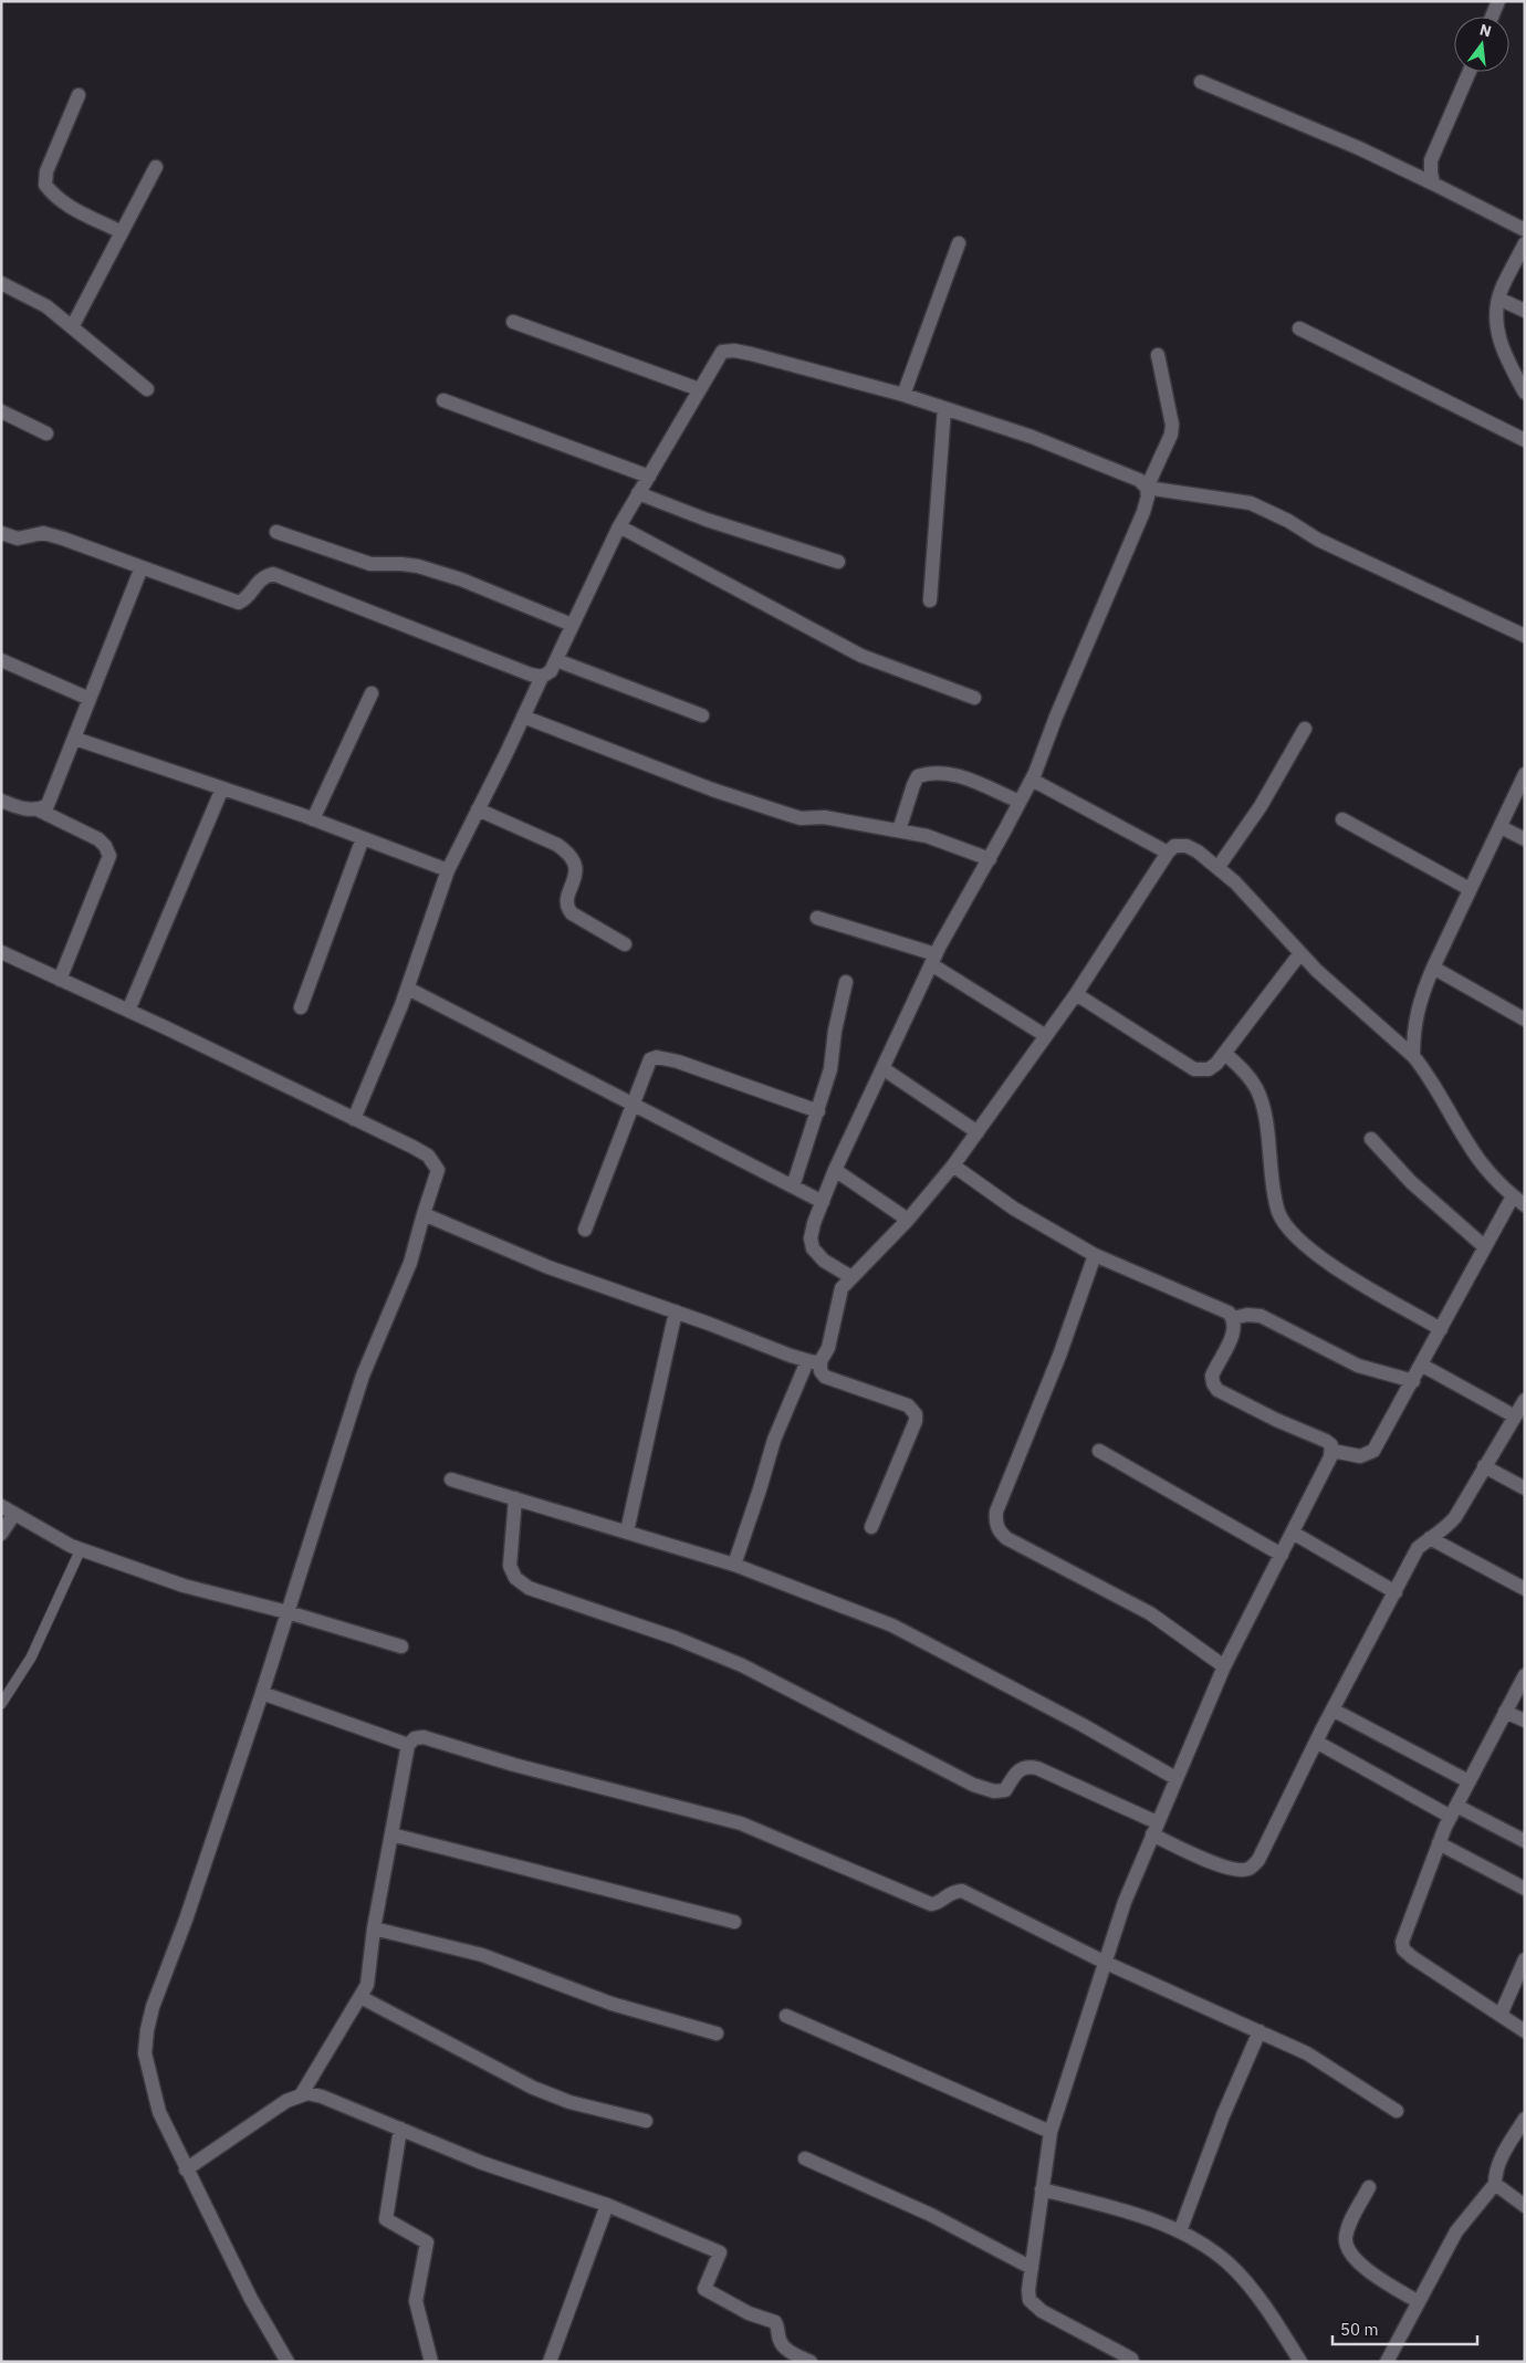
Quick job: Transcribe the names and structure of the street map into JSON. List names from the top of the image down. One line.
{"scale_bar":"50 m","north":"top"}
